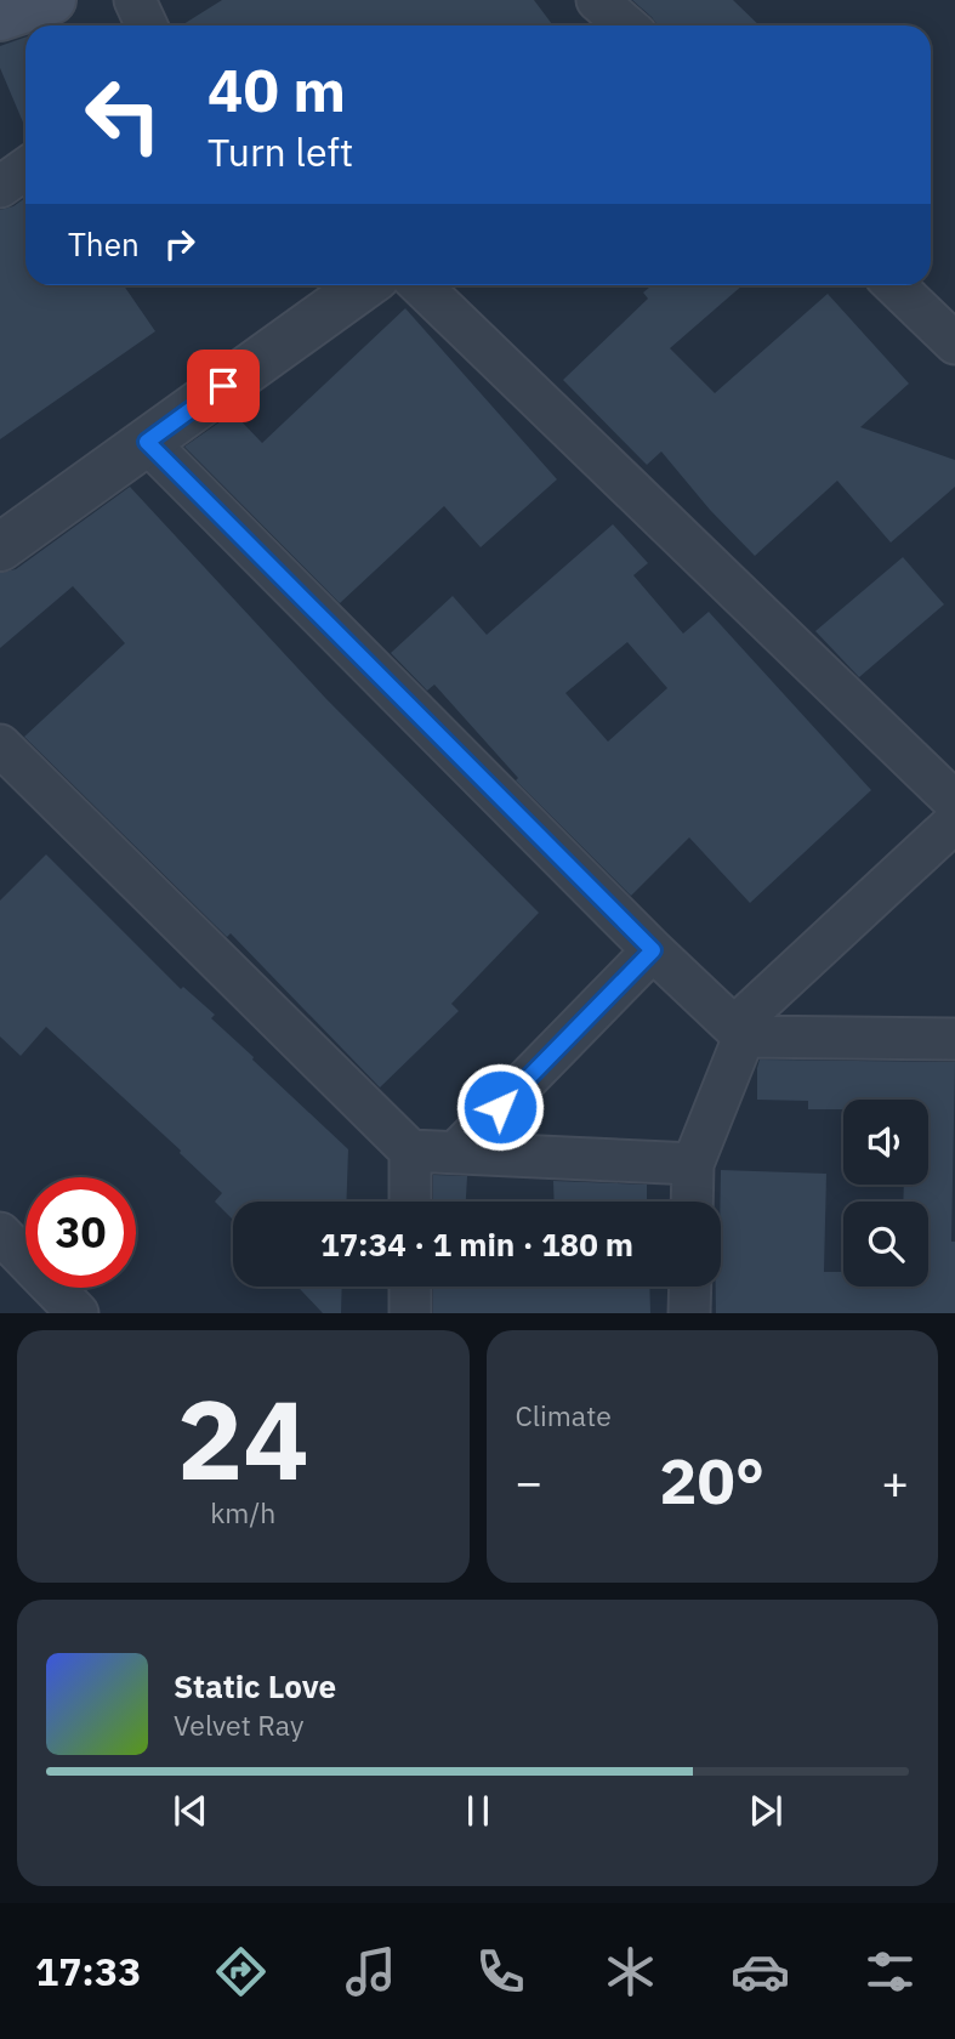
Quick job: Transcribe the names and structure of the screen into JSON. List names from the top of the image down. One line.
{"page":{"turn":["40 m","Turn left"],"then":"Then","limit":"30","trip":"17:34 · 1 min · 180 m","tile":[["24","km/h"],"Climate"],"heat":["−","20°","+"],"song":["Static Love","Velvet Ray"],"tabs":"17:33"}}
